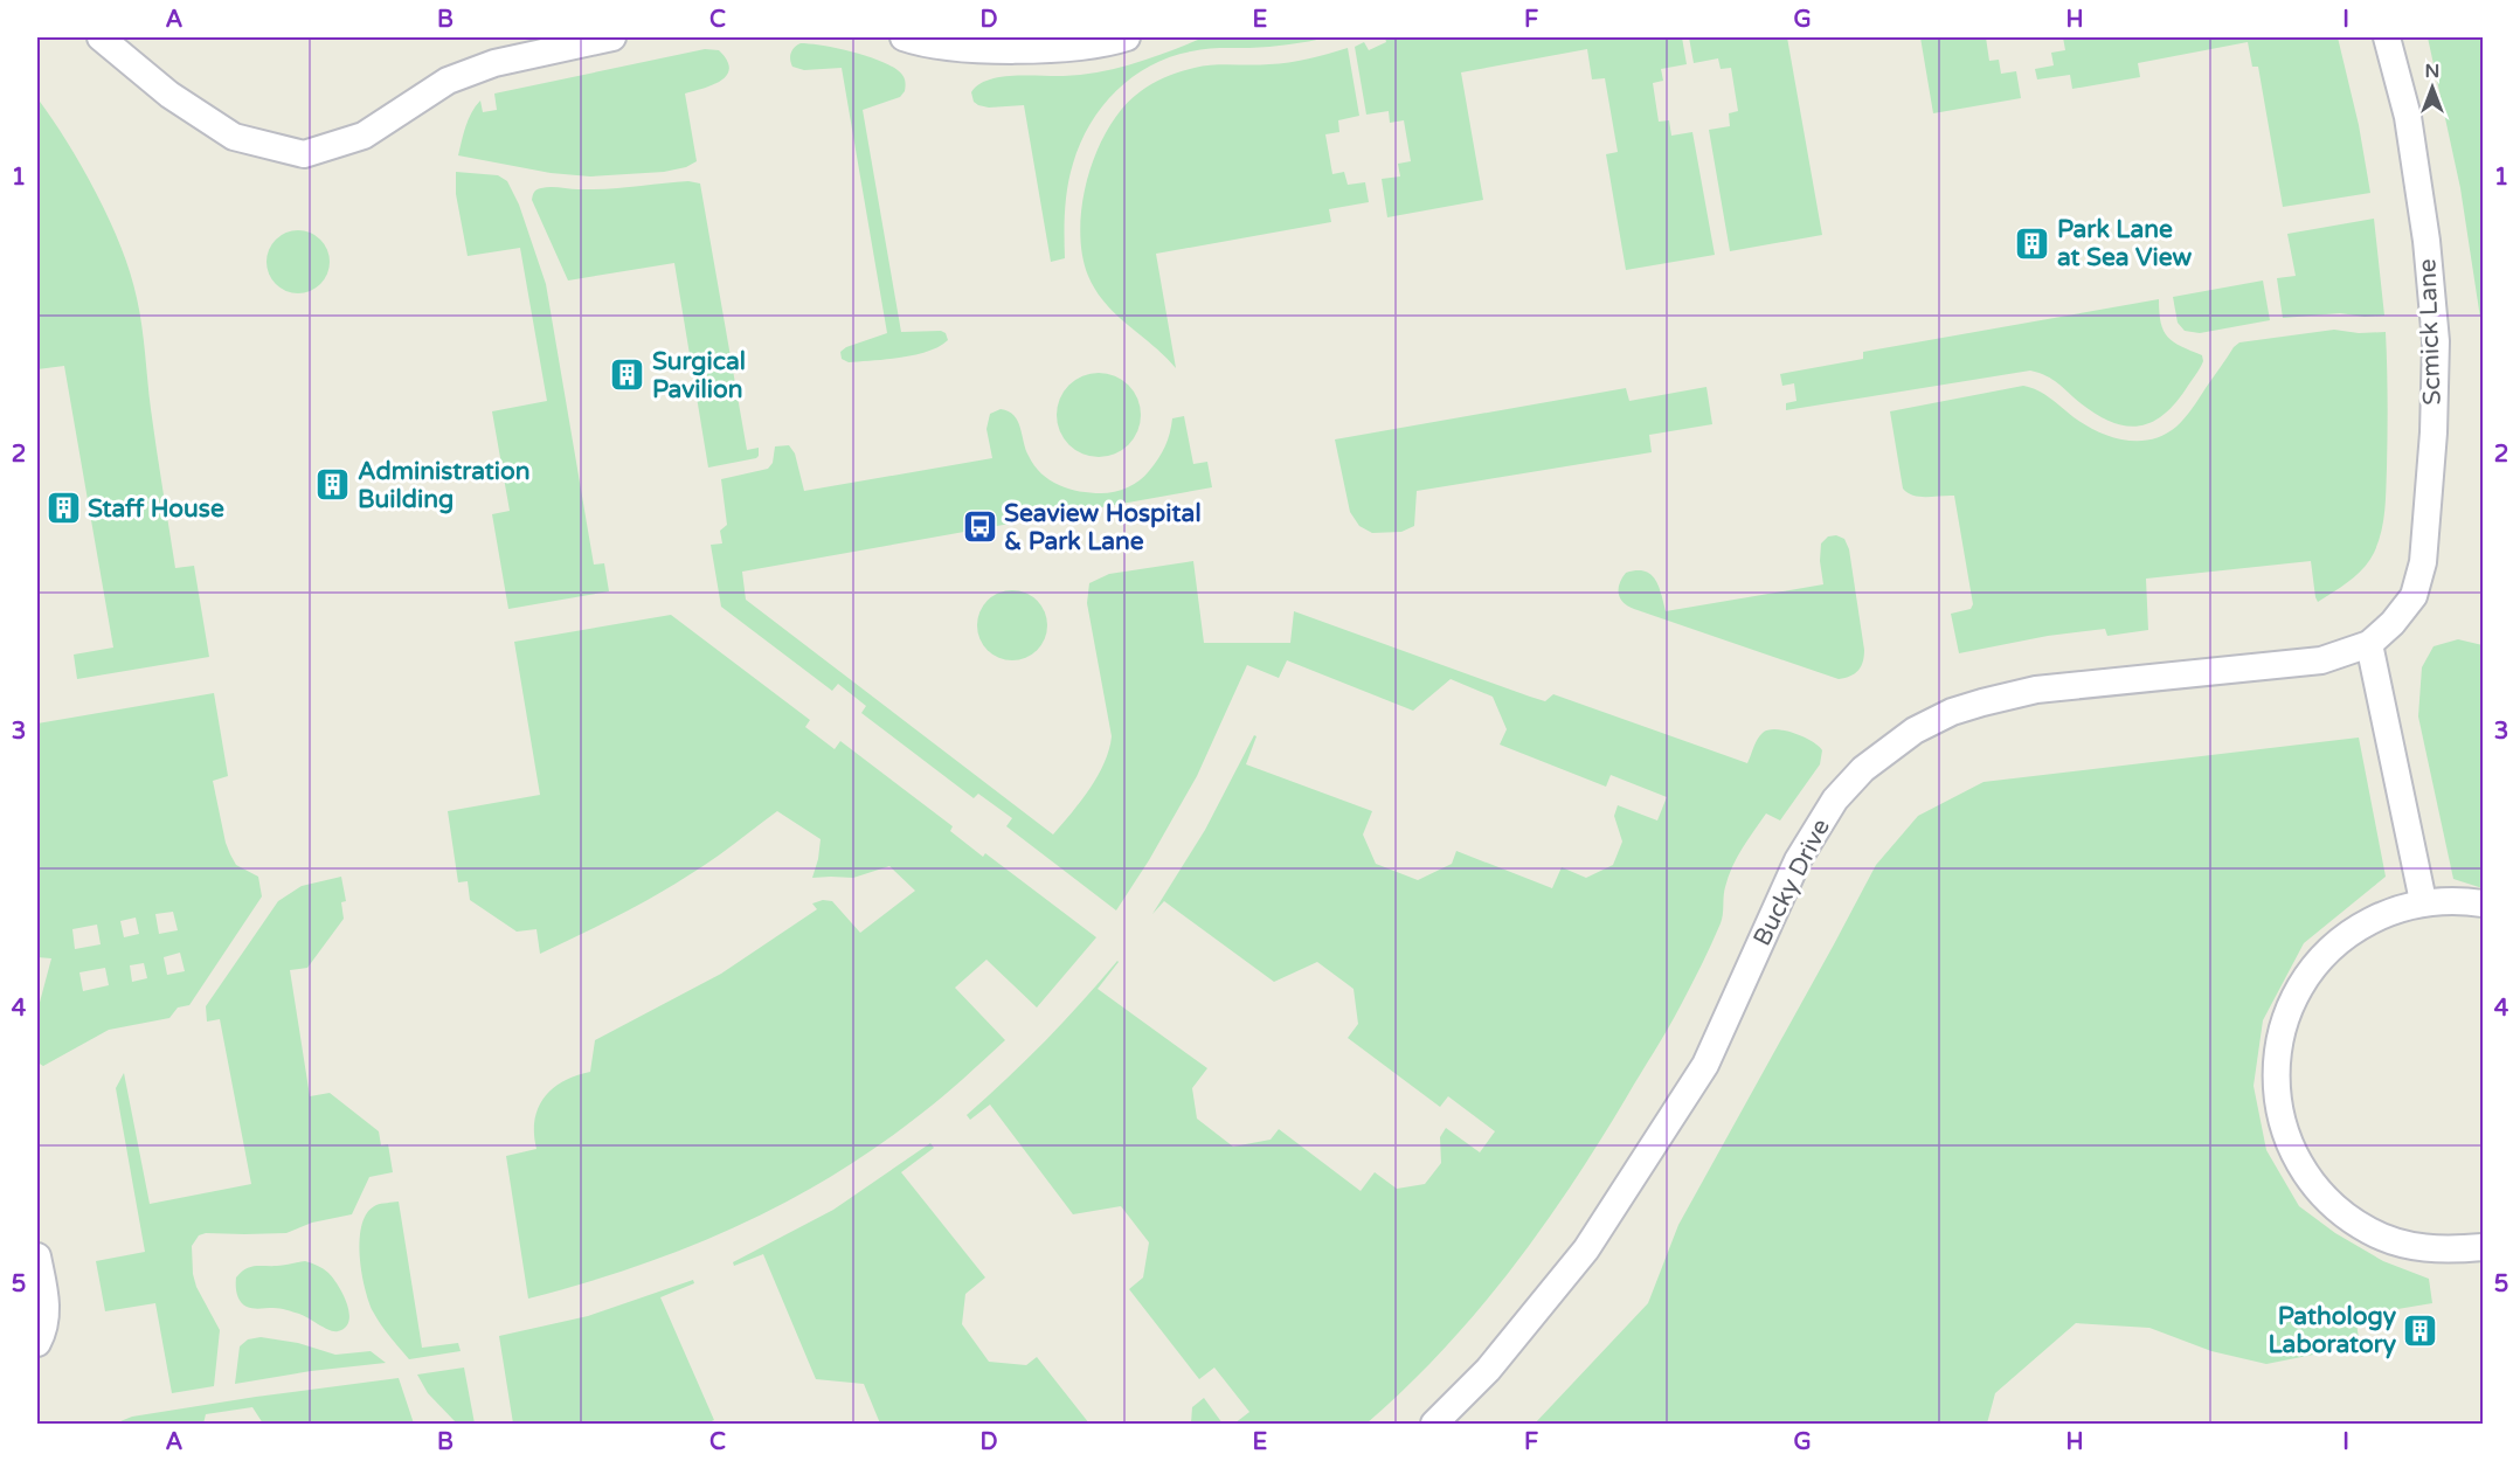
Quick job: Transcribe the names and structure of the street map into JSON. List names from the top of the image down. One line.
{"streets":{"lane":["Scmick Lane","Bucky Drive"]},"crossings":[["Scmick Lane","Bucky Drive"]],"places":{"building":["Park Lane at Sea View","Surgical Pavilion","Administration Building","Staff House","Pathology Laboratory"],"bus stop":["Seaview Hospital & Park Lane"]},"north":"top","grid":{"columns":["A","B","C","D","E","F","G","H","I"],"rows":["1","2","3","4","5"]}}
